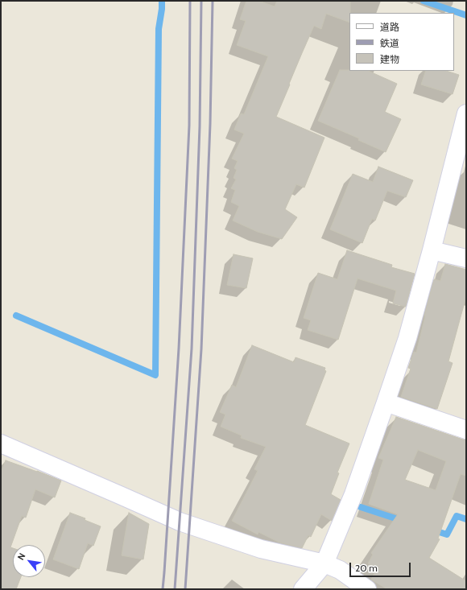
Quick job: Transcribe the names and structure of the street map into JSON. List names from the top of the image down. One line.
{"legend":["道路","鉄道","建物"],"scale_bar":"20 m","north":"top left"}
